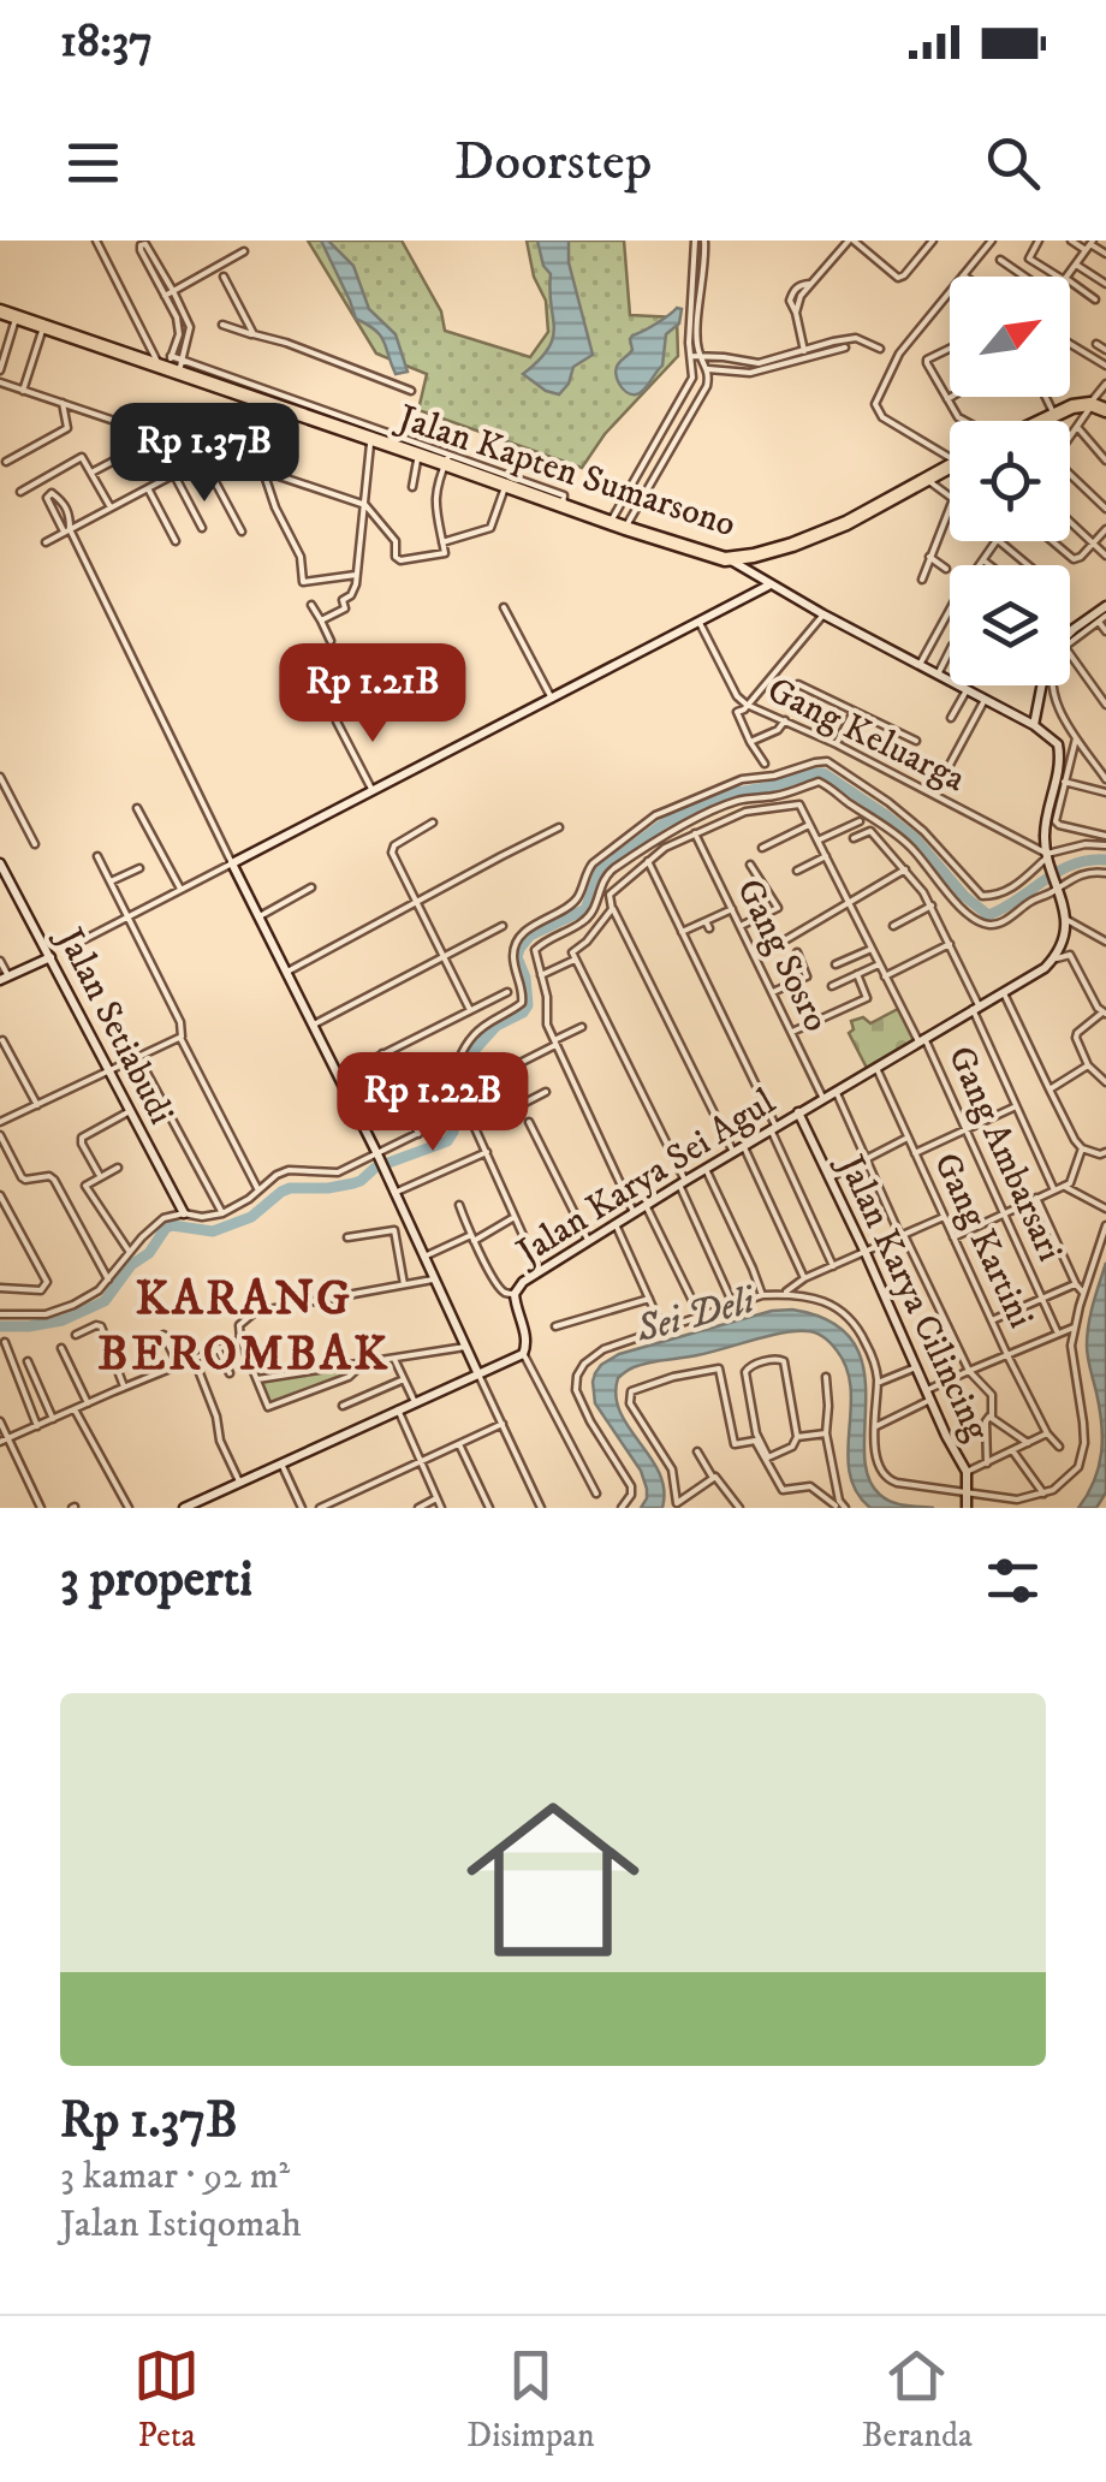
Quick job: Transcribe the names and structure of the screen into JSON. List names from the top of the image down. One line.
{"streets":{"highway":["Jalan Kapten Sumarsono"],"street":["Gang Keluarga","Gang Sosro","Jalan Setiabudi","Gang Ambarsari","Jalan Karya Sei Agul","Gang Kartini","Jalan Karya Cilincing"]},"crossings":[["Gang Sosro","Gang Ambarsari"],["Gang Sosro","Jalan Karya Sei Agul"],["Gang Ambarsari","Jalan Karya Sei Agul"],["Jalan Karya Sei Agul","Gang Kartini"],["Jalan Karya Sei Agul","Jalan Karya Cilincing"]],"districts":["KARANG BEROMBAK"],"water":["Sei Deli"],"north":"top right","page":{"status":"18:37","header":"Doorstep","price":["Rp 1.37B","Rp 1.21B","Rp 1.22B"],"heading":"3 properti","list":[{"name":"Rp 1.37B","note":"3 kamar · 92 m² · Jalan Istiqomah"}],"tabs":["Peta","Disimpan","Beranda"]}}
